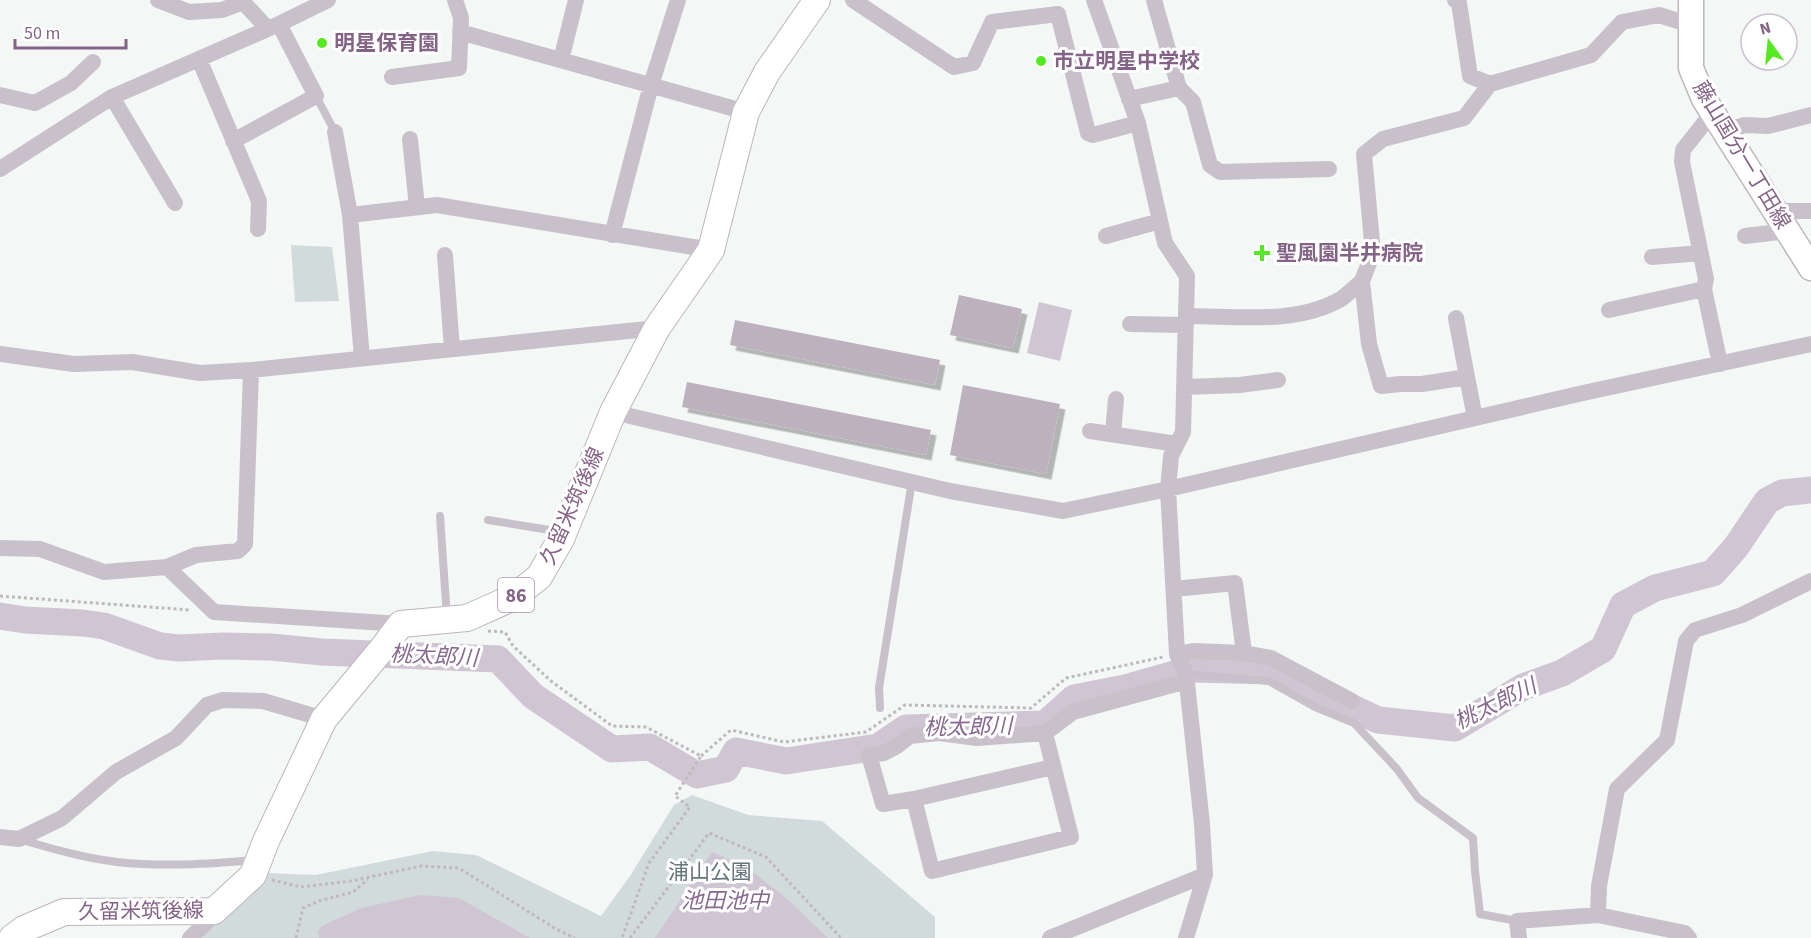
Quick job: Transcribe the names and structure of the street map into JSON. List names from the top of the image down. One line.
{"streets":{"main road":["藤山国分一丁田線","久留米筑後線","86"]},"water":["桃太郎川","池田池中"],"parks":["浦山公園"],"places":{"other":["明星保育園","市立明星中学校"],"health":["聖風園半井病院"]},"scale_bar":"50 m","north":"top"}
